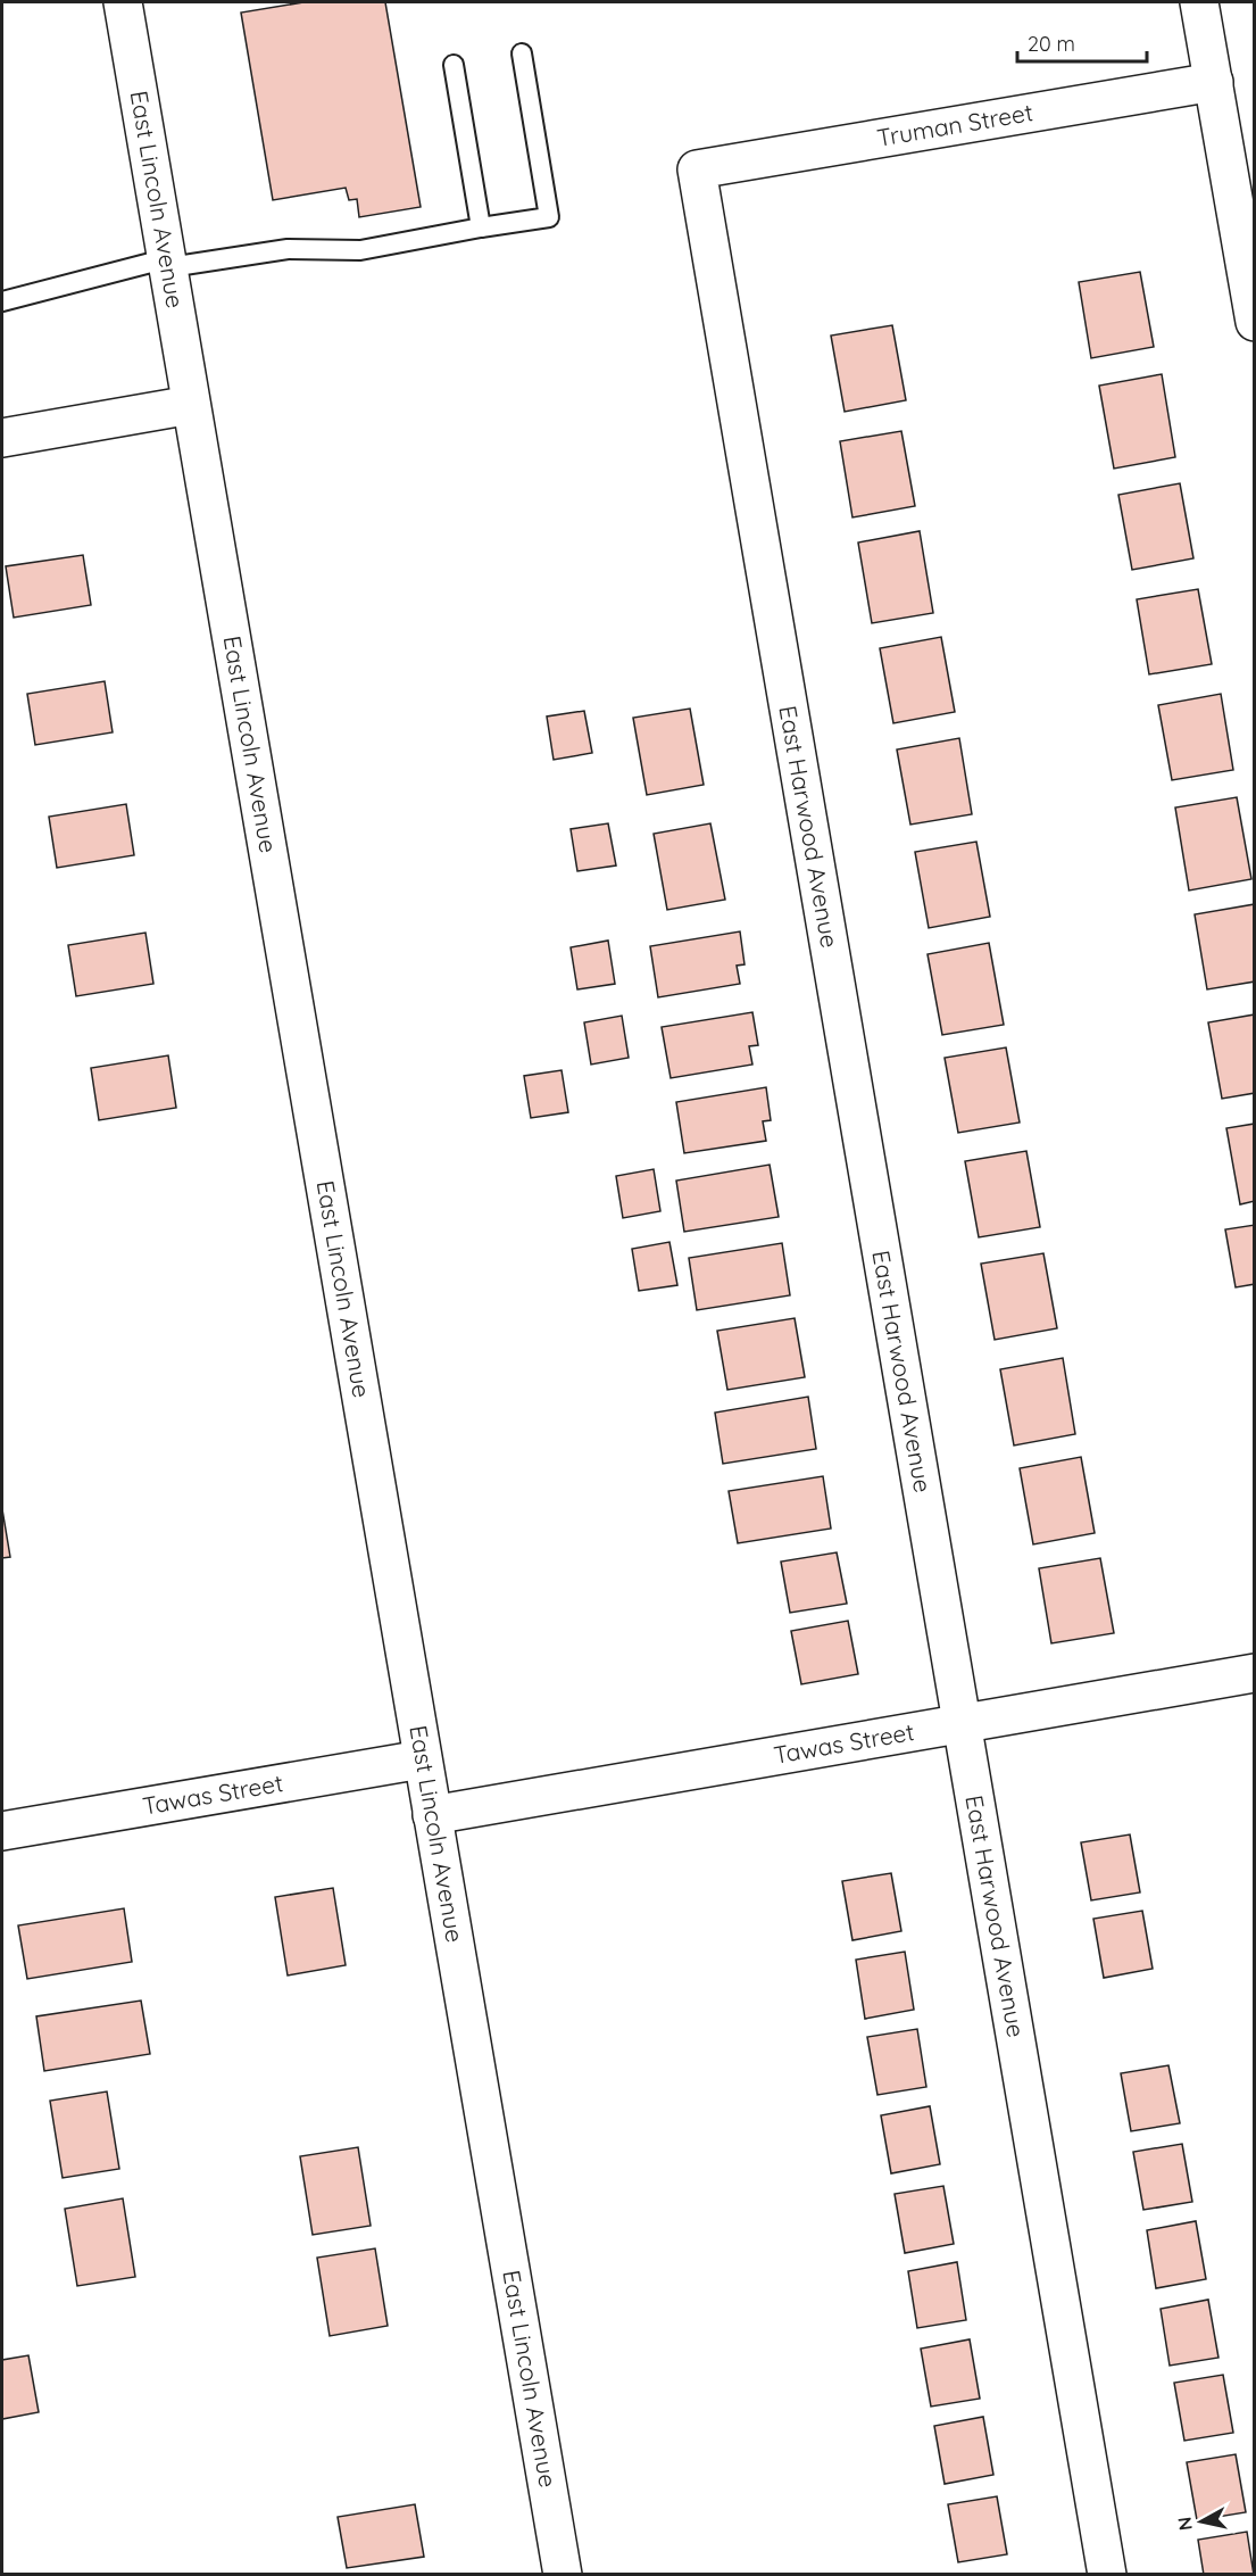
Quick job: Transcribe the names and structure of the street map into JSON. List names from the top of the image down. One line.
{"streets":{"street":["Truman Street","East Lincoln Avenue","East Harwood Avenue","Tawas Street"]},"crossings":[["Truman Street","East Harwood Avenue"],["East Lincoln Avenue","Tawas Street"],["East Harwood Avenue","Tawas Street"]],"scale_bar":"20 m","north":"left"}
